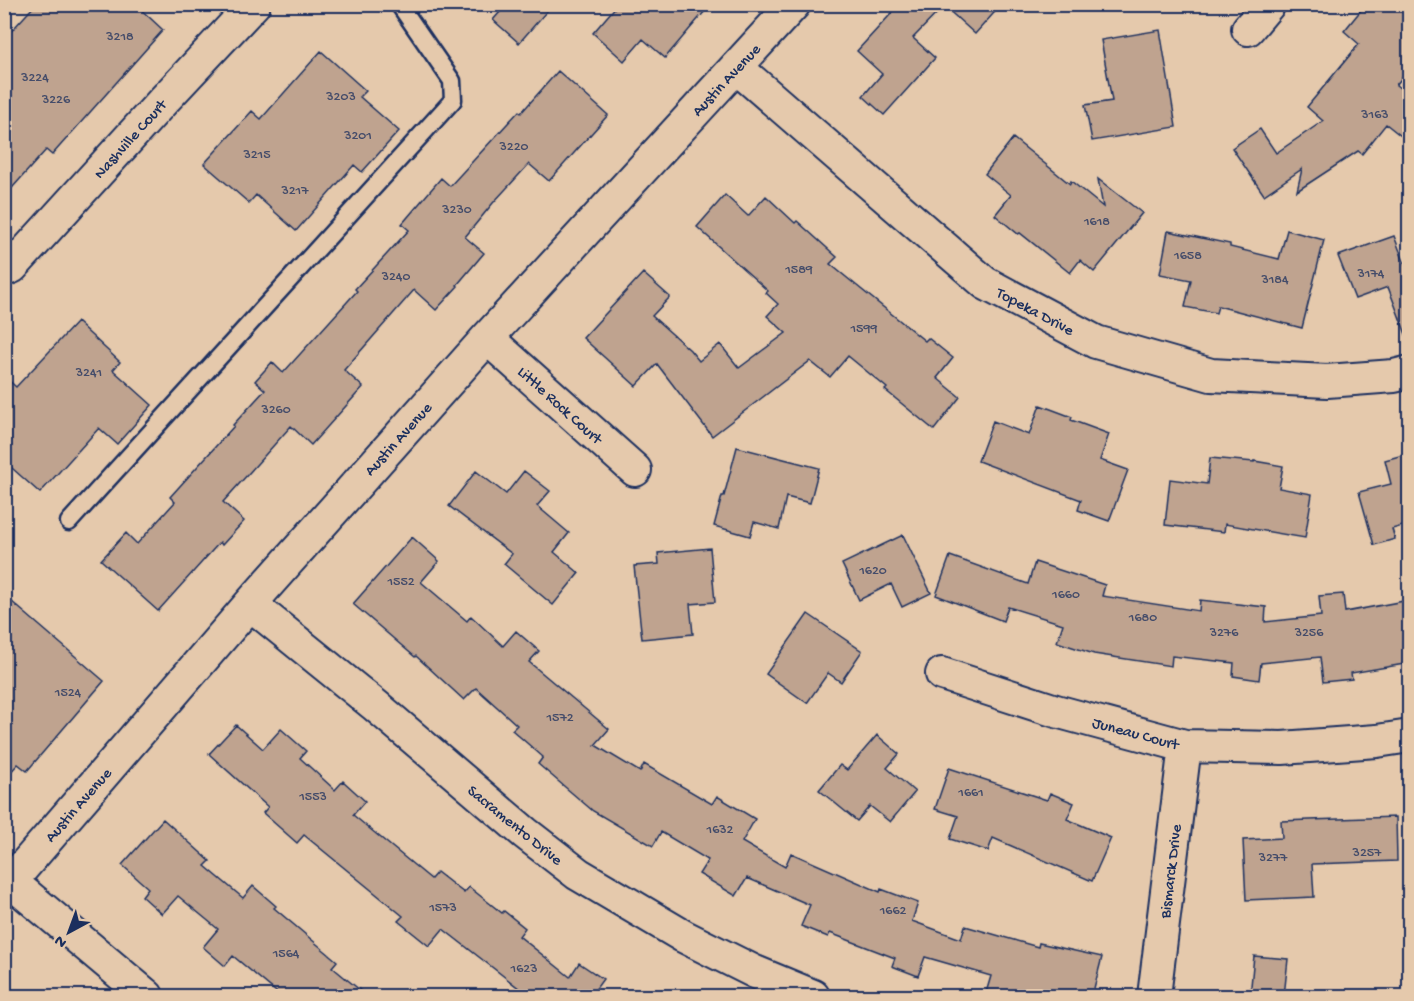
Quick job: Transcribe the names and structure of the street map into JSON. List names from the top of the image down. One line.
{"streets":{"street":["Austin Avenue","Nashville Court","Topeka Drive","Little Rock Court","Juneau Court","Sacramento Drive","Bismarck Drive"]},"crossings":[["Austin Avenue","Topeka Drive"],["Austin Avenue","Little Rock Court"],["Austin Avenue","Sacramento Drive"],["Juneau Court","Bismarck Drive"]],"house_numbers":["3218","3224","3203","3226","3163","3201","3220","3215","3217","3230","1618","1658","1589","3174","3240","3184","1599","3241","3260","1620","1552","1660","1680","3276","3256","1524","1572","1661","1553","1632","3257","3277","1573","1662","1564","1623"],"north":"bottom left"}
